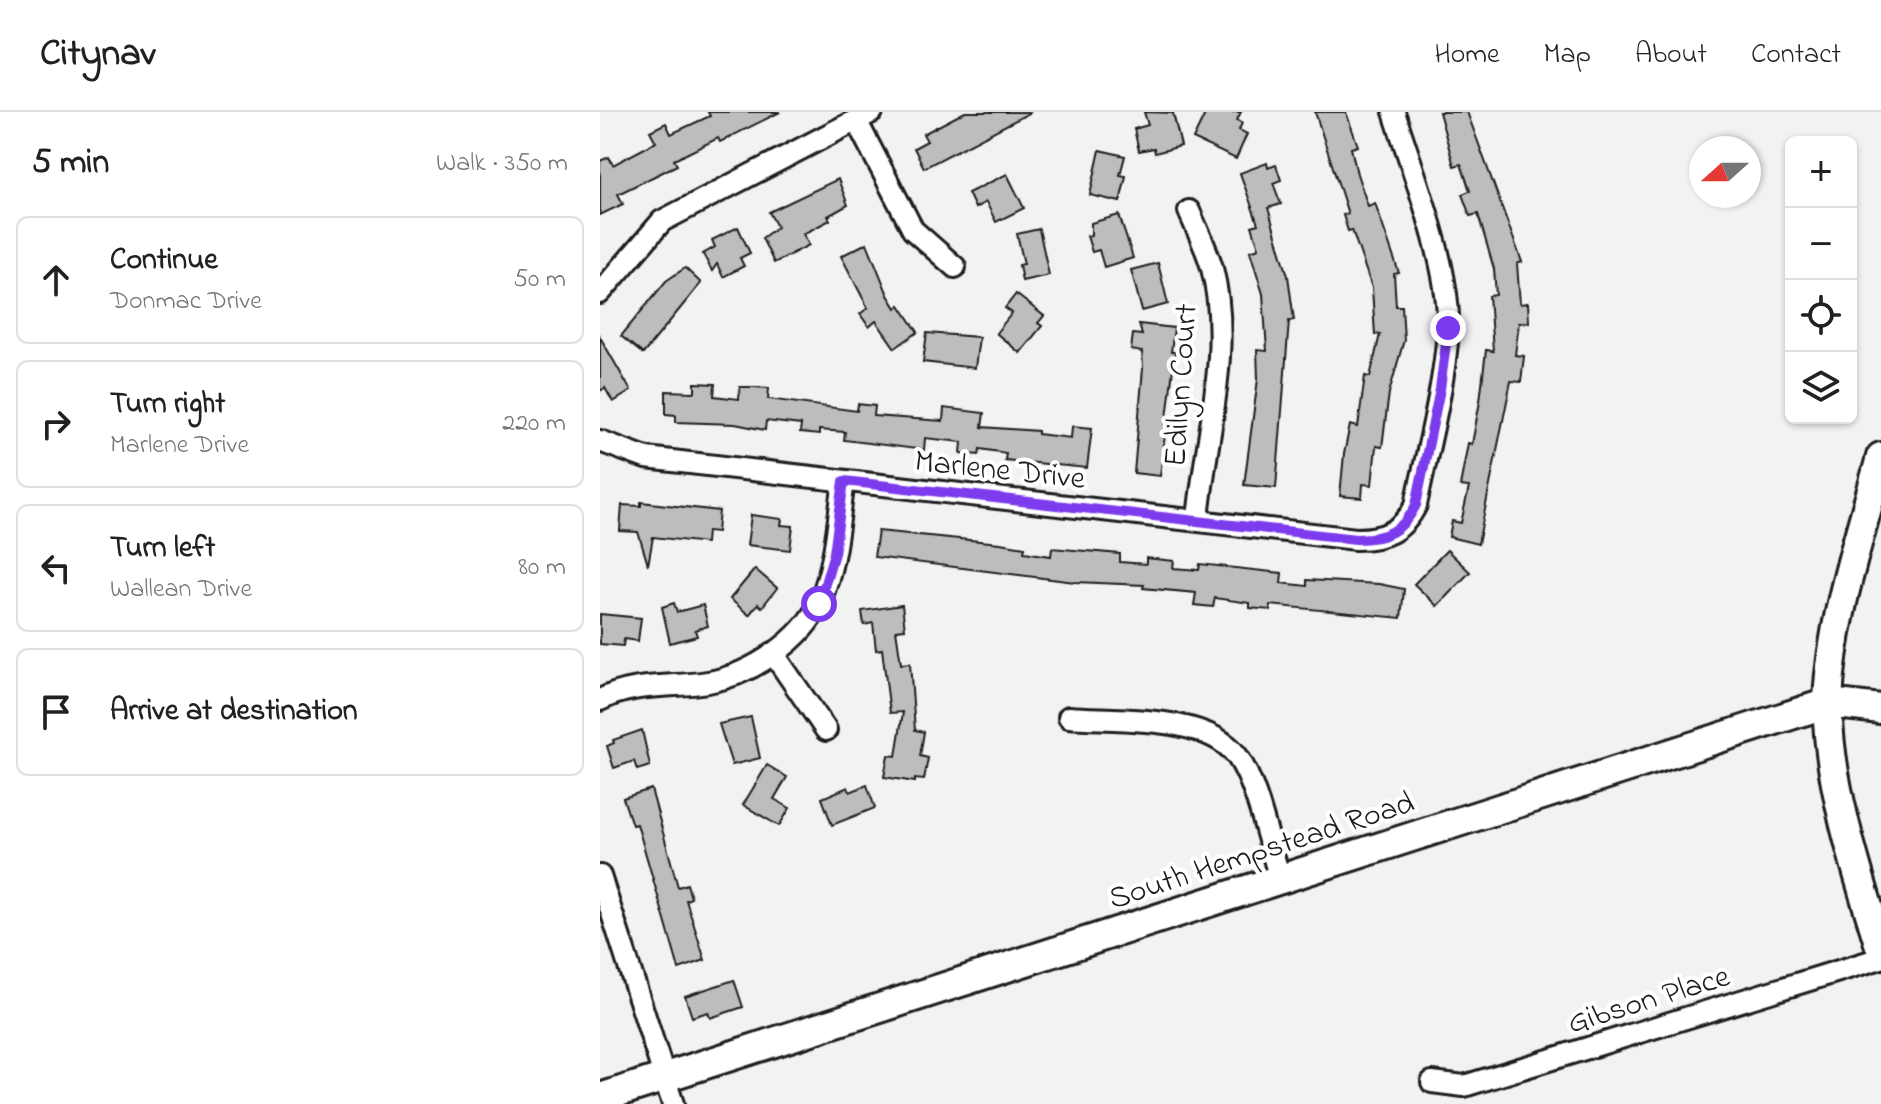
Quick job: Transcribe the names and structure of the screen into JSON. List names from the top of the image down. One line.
{"streets":{"street":["Edilyn Court","Marlene Drive","South Hempstead Road","Gibson Place"]},"crossings":[["Edilyn Court","Marlene Drive"]],"north":"left","page":{"header":"Citynav","nav":["Home","Map","About","Contact"],"heading":["5 min","Walk · 350 m"],"map_buttons":["+","−"],"list":[["Continue","Donmac Drive","50 m"],["Turn right","Marlene Drive","220 m"],["Turn left","Wallean Drive","80 m"],"Arrive at destination"]}}
